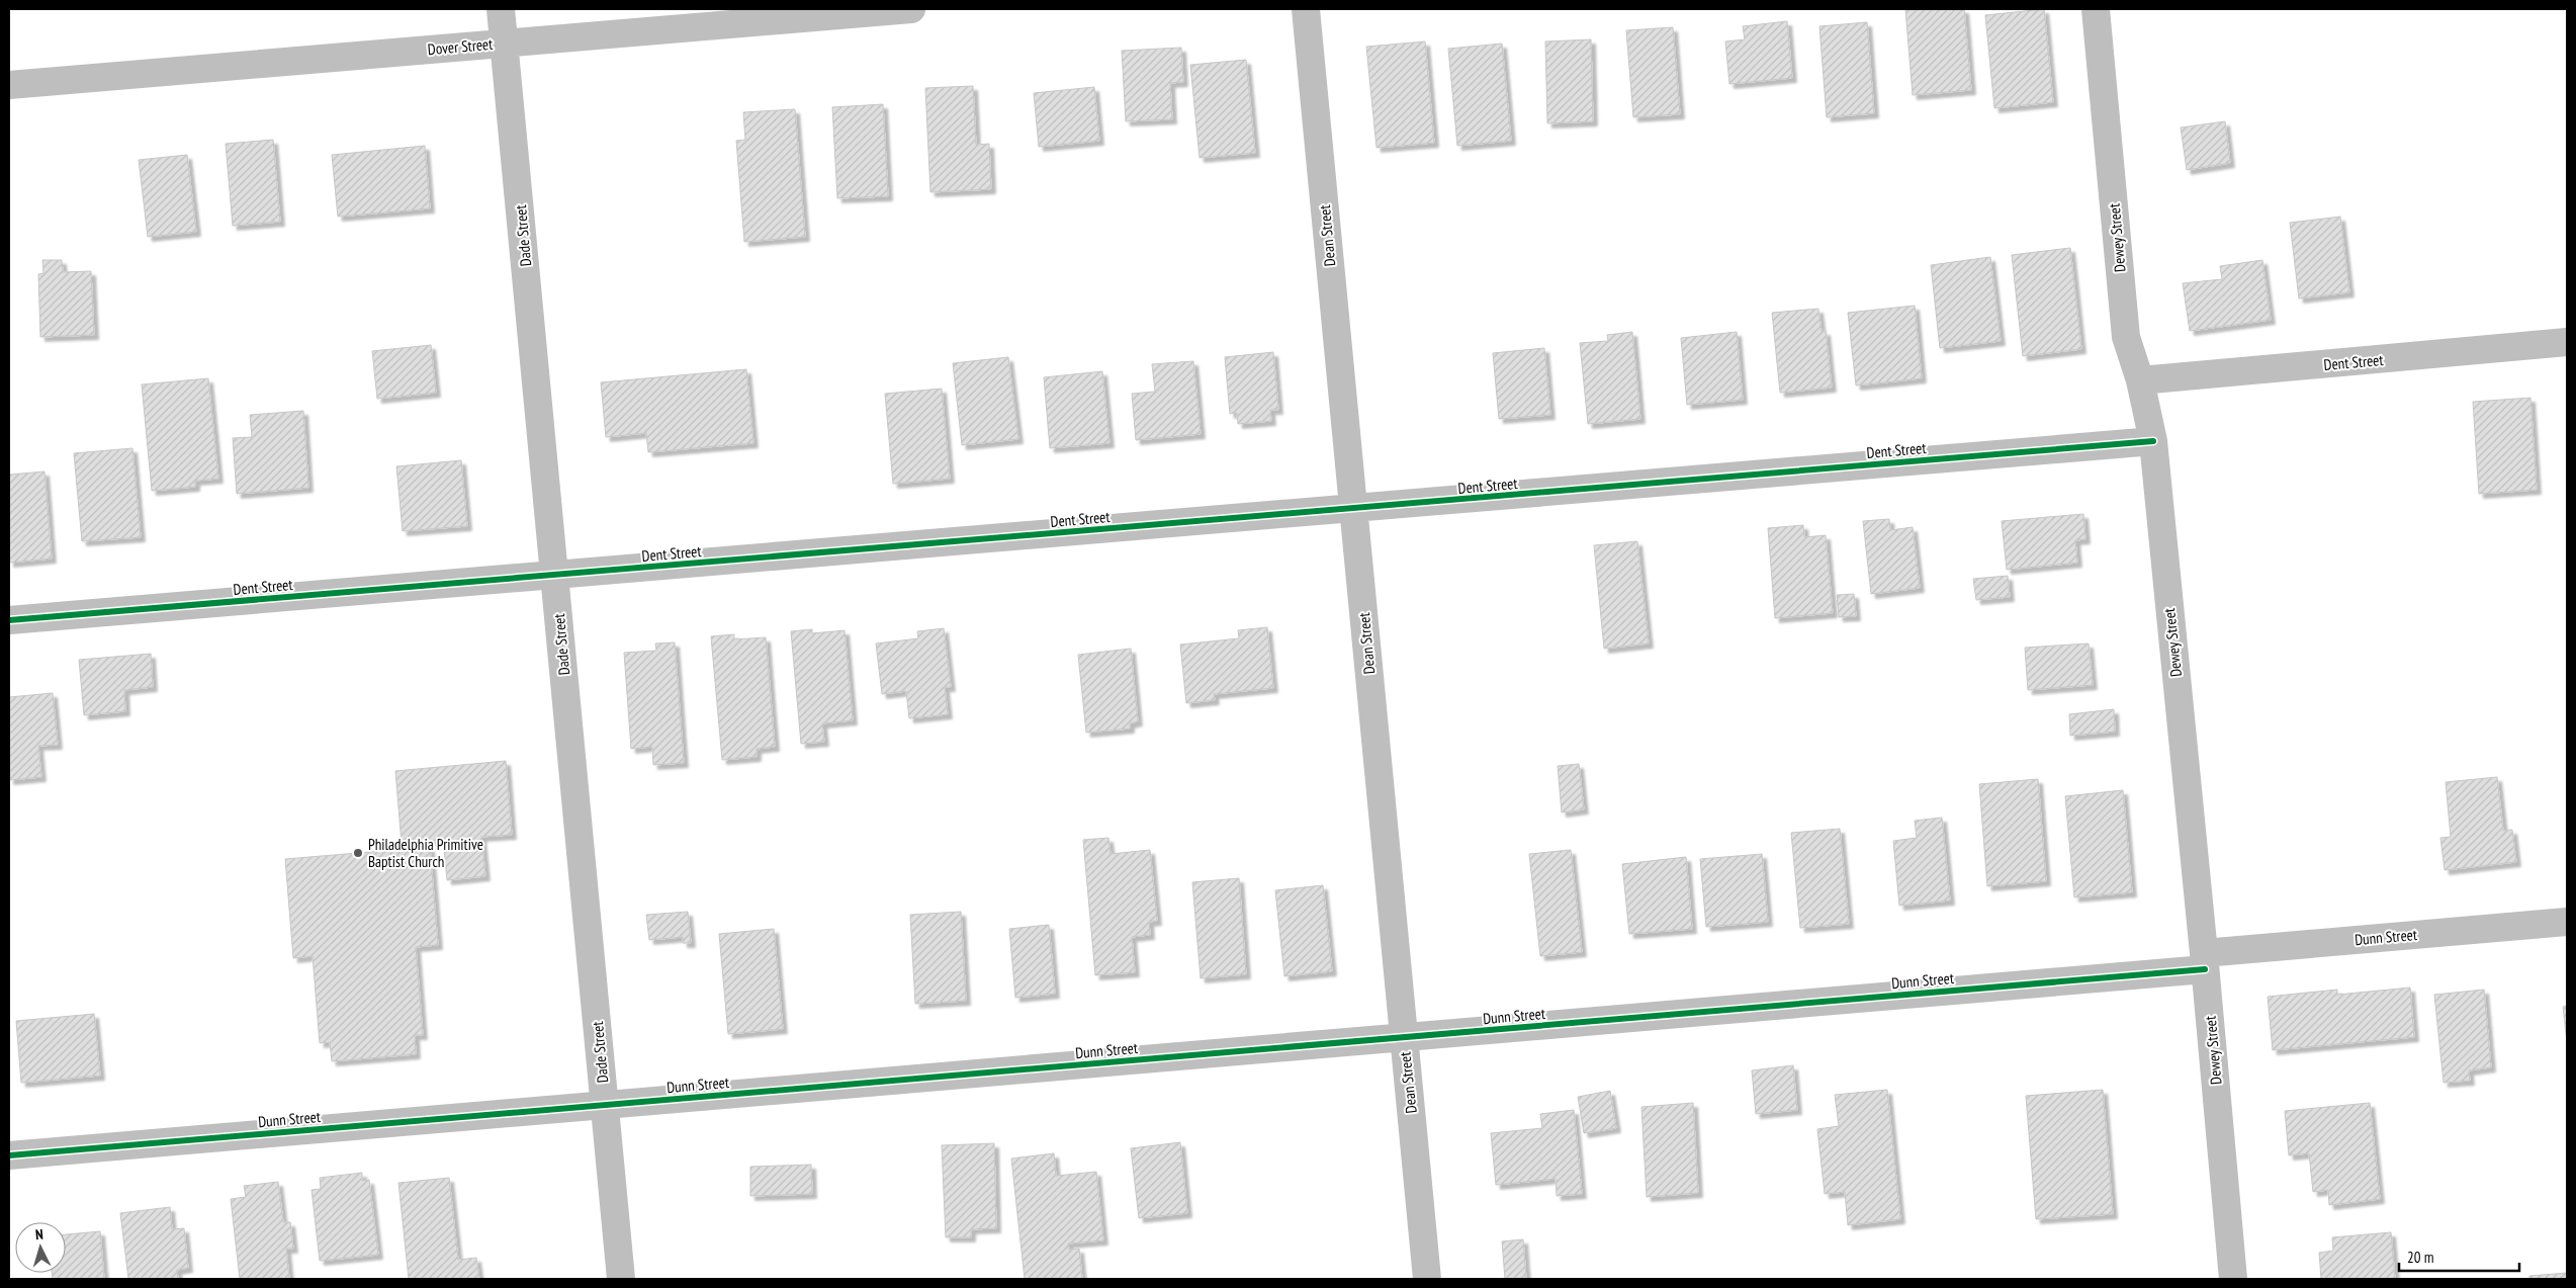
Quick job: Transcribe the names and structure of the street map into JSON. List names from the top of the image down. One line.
{"streets":{"street":["Dover Street","Dade Street","Dean Street","Dewey Street","Dent Street","Dunn Street"]},"crossings":[["Dover Street","Dade Street"],["Dade Street","Dent Street"],["Dade Street","Dunn Street"],["Dean Street","Dent Street"],["Dean Street","Dunn Street"],["Dewey Street","Dent Street"],["Dewey Street","Dunn Street"]],"places":["Philadelphia Primitive Baptist Church"],"scale_bar":"20 m","north":"top"}
